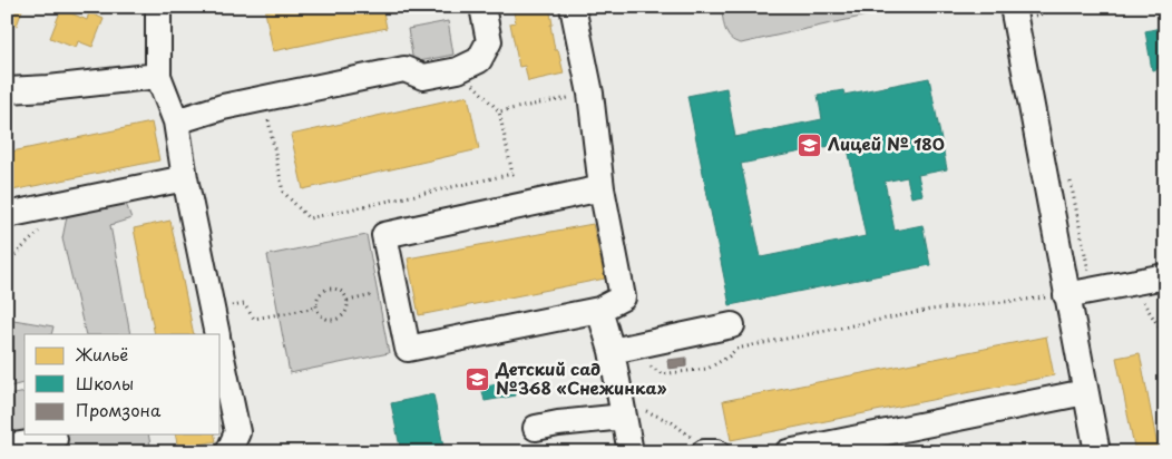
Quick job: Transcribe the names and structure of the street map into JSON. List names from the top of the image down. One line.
{"places":{"school or university":["Лицей № 180","Детский сад №368 «Снежинка»"]},"legend":["Жильё","Школы","Промзона"]}
